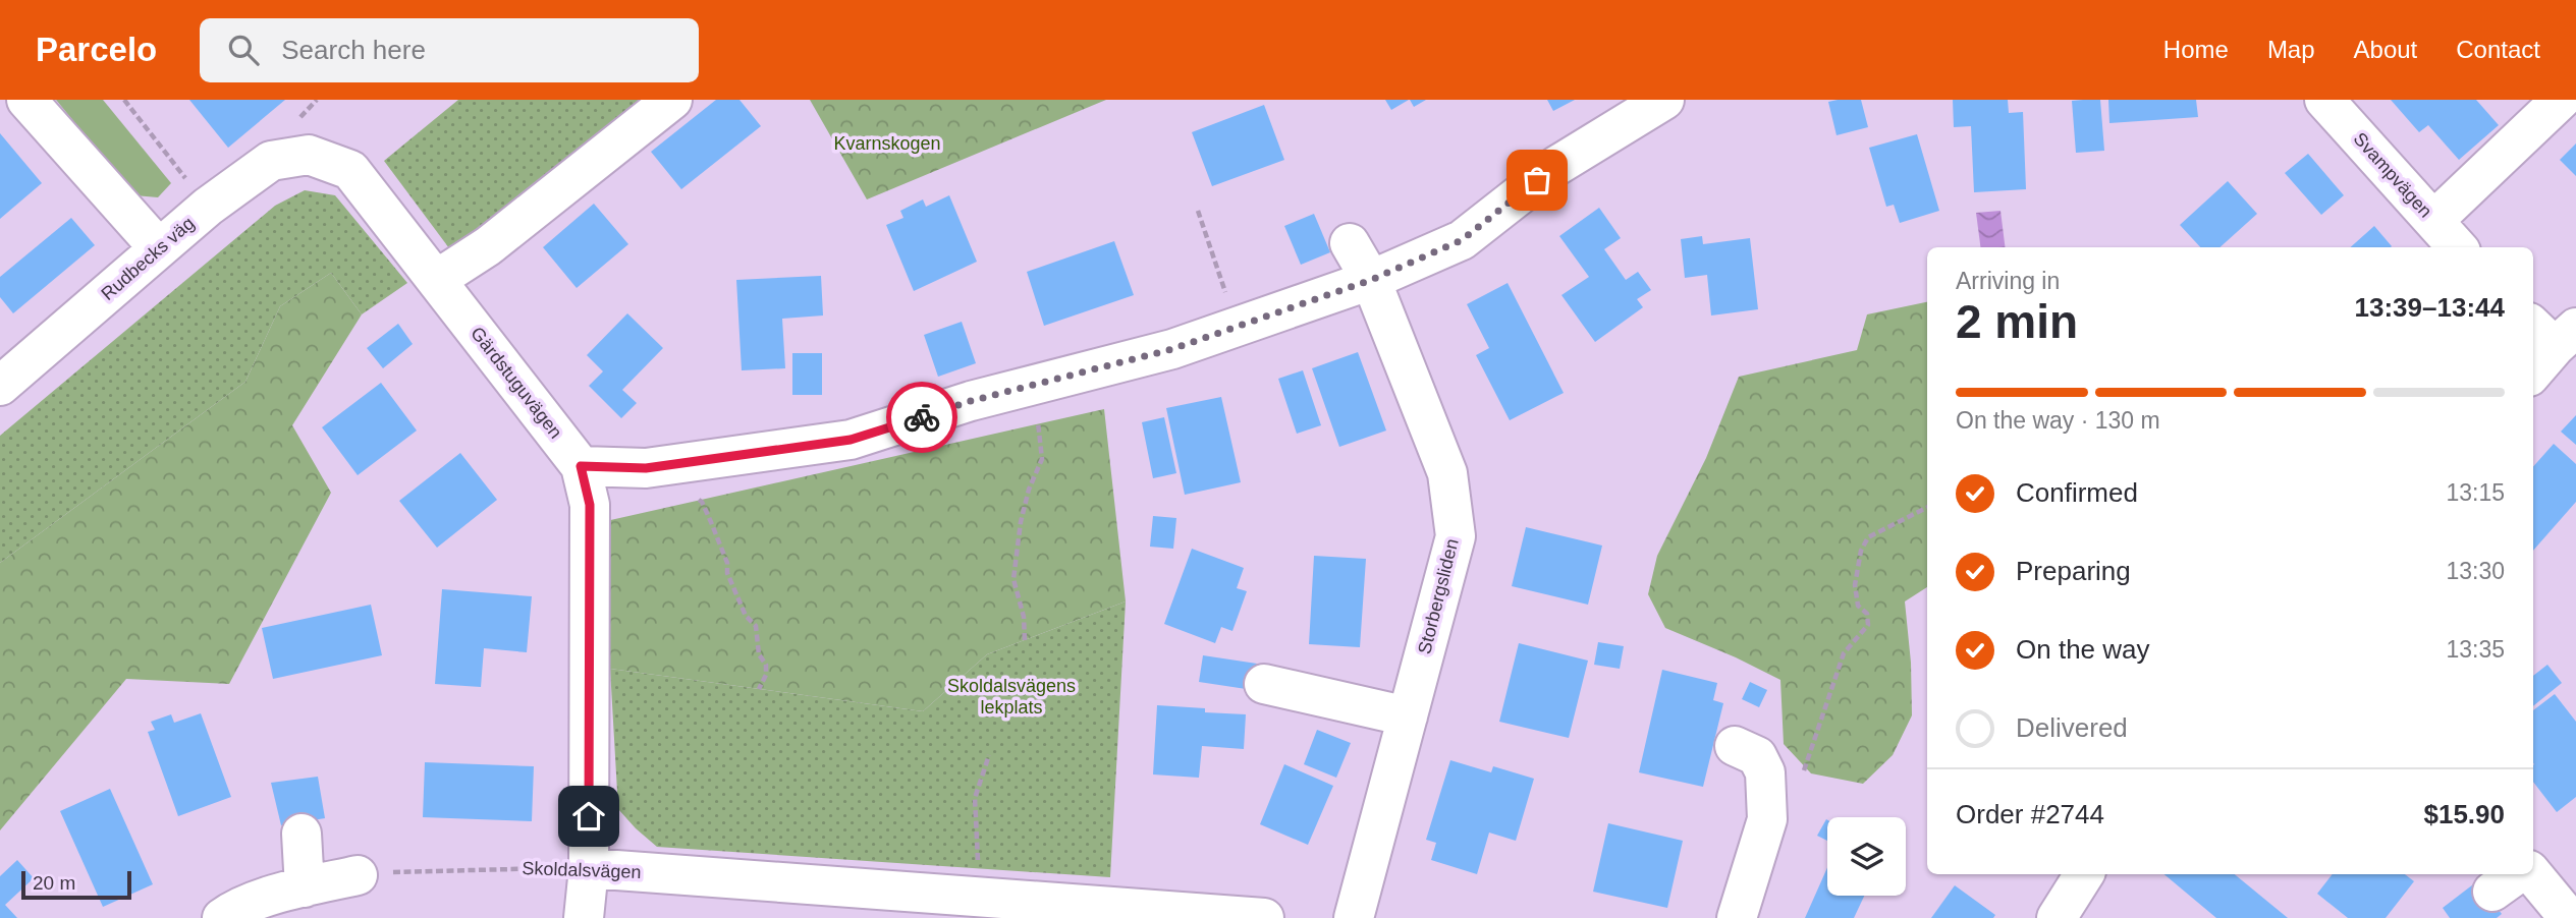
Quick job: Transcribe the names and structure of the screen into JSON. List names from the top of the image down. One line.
{"streets":{"street":["Svampvägen","Rudbecks väg","Gärdstuguvägen","Storbergsliden","Skoldalsvägen"]},"crossings":[["Rudbecks väg","Gärdstuguvägen"],["Gärdstuguvägen","Skoldalsvägen"]],"parks":["Kvarnskogen","Skoldalsvägens lekplats"],"scale_bar":"20 m","page":{"header":"Parcelo","search":"Search here","nav":["Home","Map","About","Contact"],"heading":["2 min","Arriving in","13:39–13:44"],"panel":["Order #2744","$15.90"],"bar":"On the way · 130 m","list":[["Confirmed","13:15"],["Preparing","13:30"],["On the way","13:35"],"Delivered"],"scale":"20 m"}}
